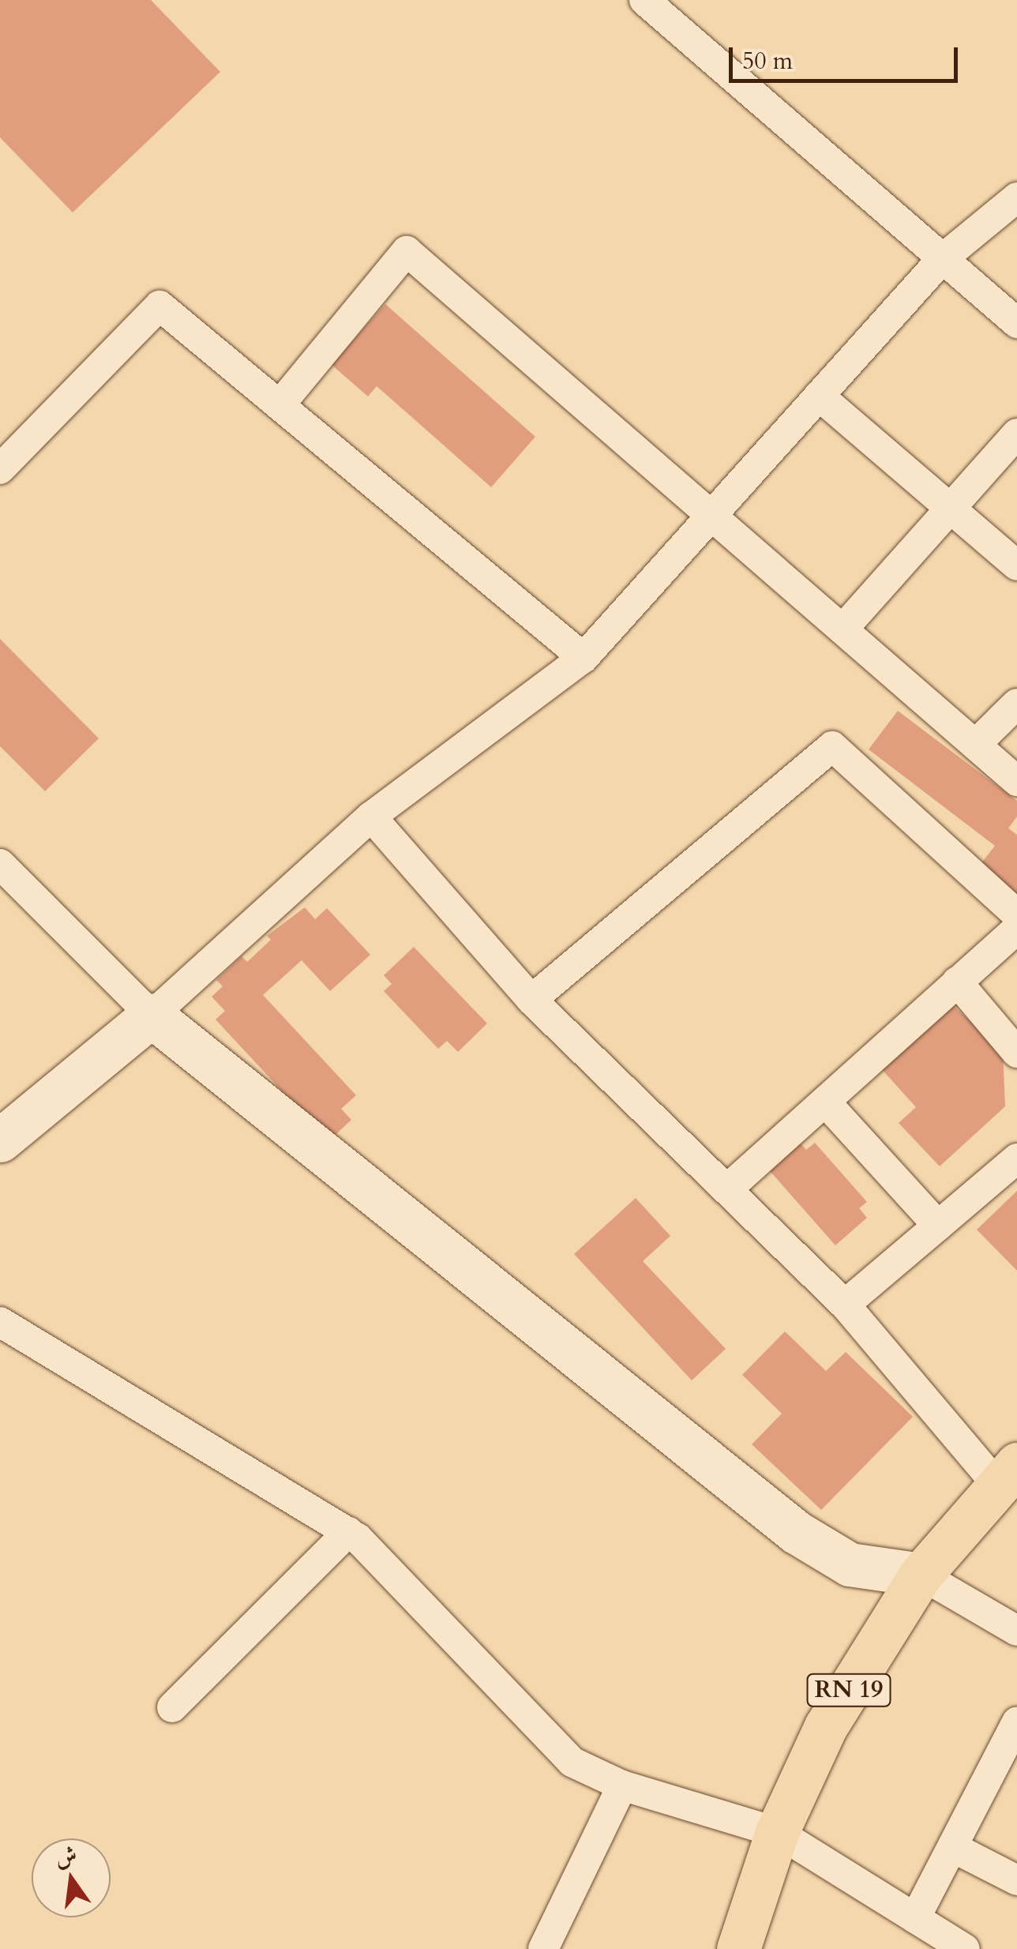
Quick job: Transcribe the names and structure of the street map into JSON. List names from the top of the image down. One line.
{"streets":{"main road":["RN 19"]},"scale_bar":"50 m","north":"top"}
